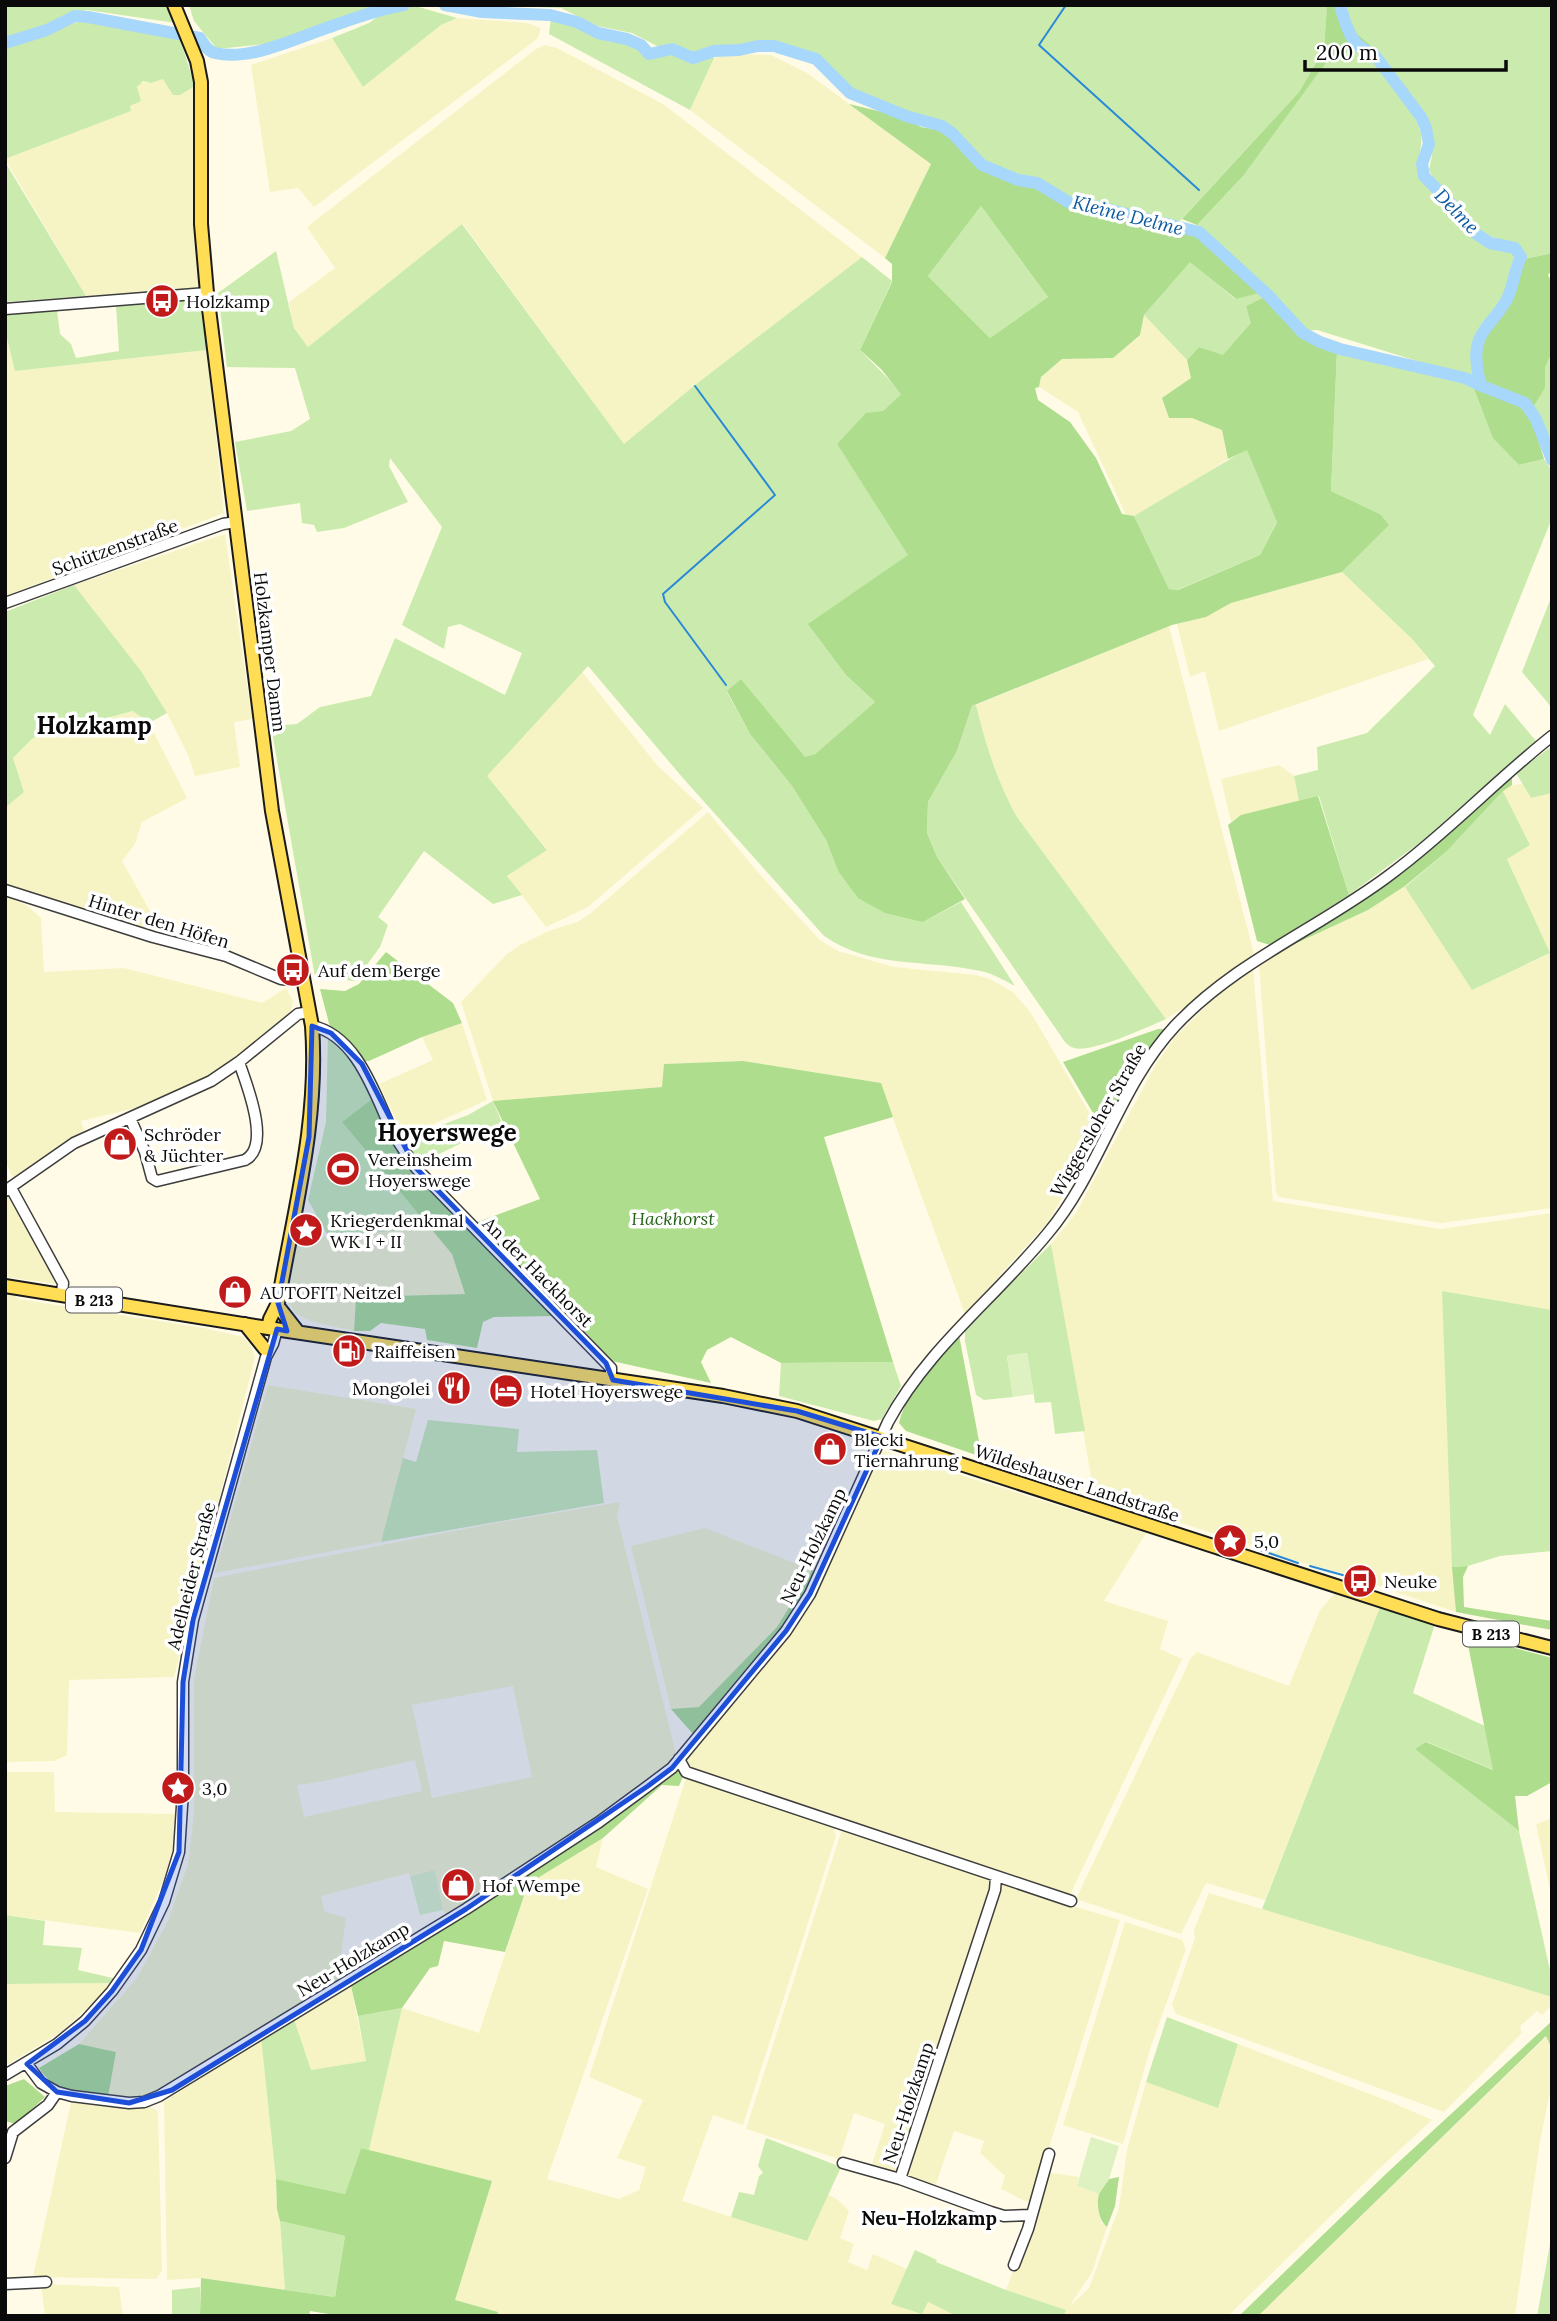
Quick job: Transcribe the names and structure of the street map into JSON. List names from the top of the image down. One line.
{"streets":{"main road":["Holzkamper Damm","B 213","Wildeshauser Landstraße"],"street":["Schützenstraße","Hinter den Höfen","Wiggersloher Straße","An der Hackhorst","Neu-Holzkamp","Adelheider Straße"]},"crossings":[["Schützenstraße","Holzkamper Damm"],["Holzkamper Damm","Hinter den Höfen"],["Holzkamper Damm","An der Hackhorst"],["Holzkamper Damm","Wildeshauser Landstraße"],["Holzkamper Damm","Adelheider Straße"],["Wiggersloher Straße","Wildeshauser Landstraße"],["Wiggersloher Straße","Neu-Holzkamp"],["An der Hackhorst","Wildeshauser Landstraße"],["Wildeshauser Landstraße","Neu-Holzkamp"],["Wildeshauser Landstraße","Adelheider Straße"]],"districts":["Holzkamp","Hoyerswege","Neu-Holzkamp"],"water":["Delme","Kleine Delme"],"parks":["Hackhorst"],"places":{"bus stop":["Holzkamp","Auf dem Berge","Neuke"],"shop":["Schröder & Jüchter","AUTOFIT Neitzel","Blecki Tiernahrung","Hof Wempe"],"sports":["Vereinsheim Hoyerswege"],"place":["Kriegerdenkmal WK I + II","5,0","3,0"],"fuel station":["Raiffeisen"],"restaurant":["Mongolei"],"hotel":["Hotel Hoyerswege"]},"scale_bar":"200 m"}
